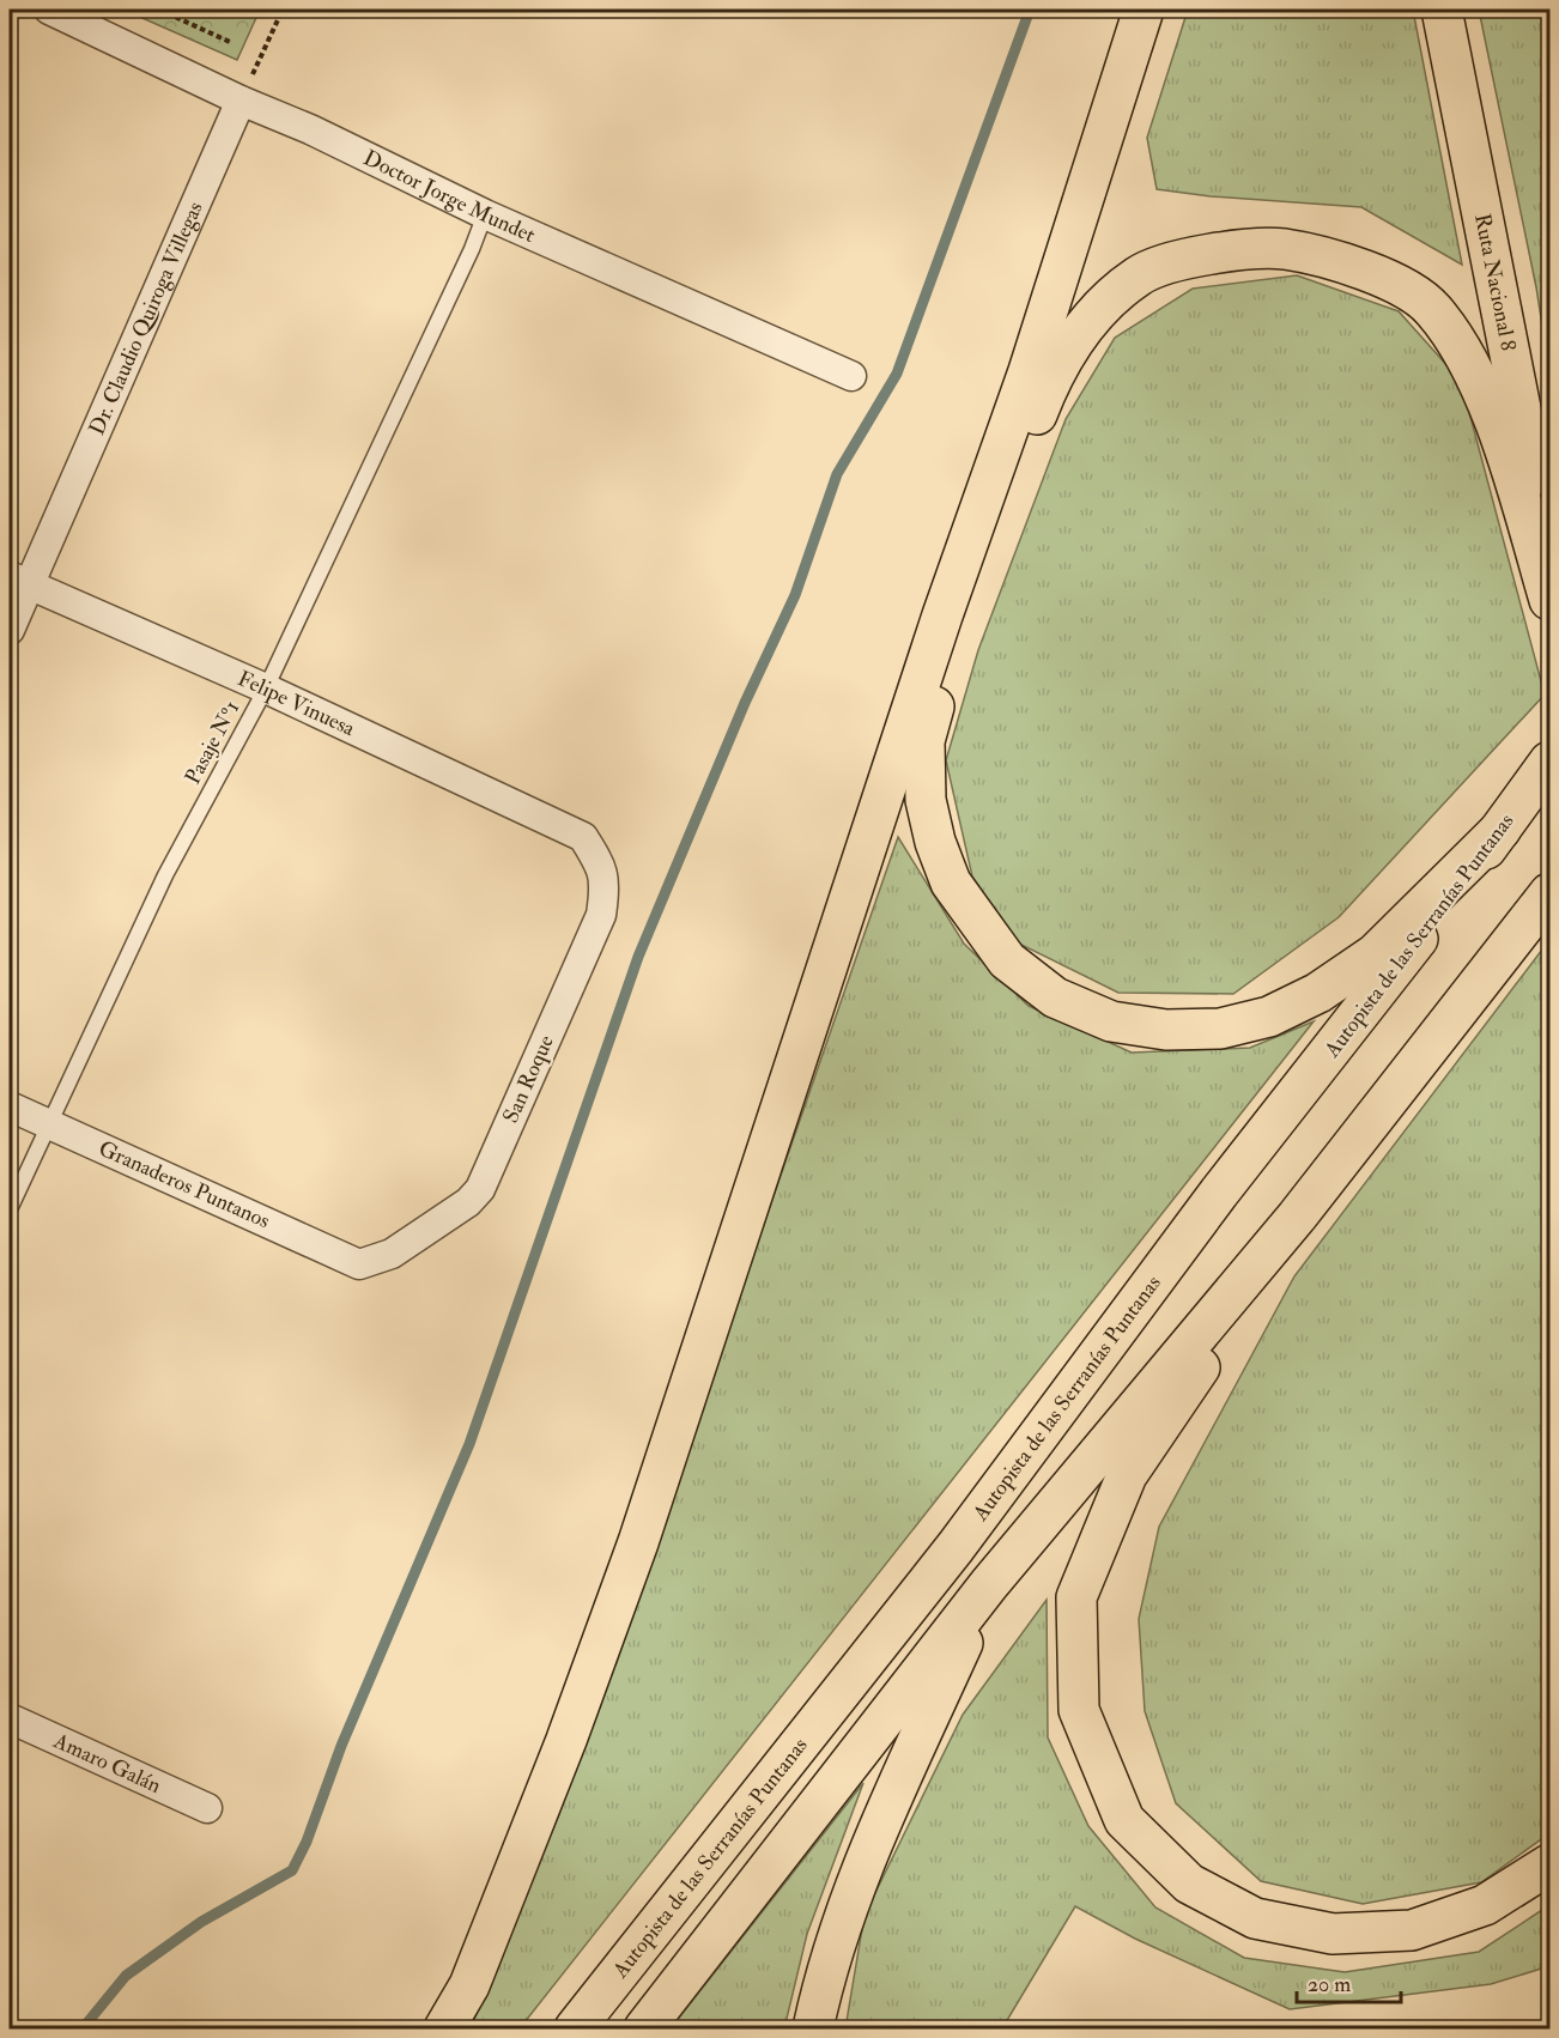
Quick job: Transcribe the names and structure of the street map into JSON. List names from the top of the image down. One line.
{"streets":{"highway":["Ruta Nacional 8","Autopista de las Serranías Puntanas"],"street":["Doctor Jorge Mundet","Dr. Claudio Quiroga Villegas","Felipe Vinuesa","San Roque","Granaderos Puntanos","Amaro Galán"],"lane":["Pasaje Nº1"]},"crossings":[["Doctor Jorge Mundet","Dr. Claudio Quiroga Villegas"],["Doctor Jorge Mundet","Pasaje Nº1"],["Dr. Claudio Quiroga Villegas","Felipe Vinuesa"],["Felipe Vinuesa","Pasaje Nº1"],["Felipe Vinuesa","San Roque"],["Pasaje Nº1","Granaderos Puntanos"],["San Roque","Granaderos Puntanos"]],"scale_bar":"20 m"}
